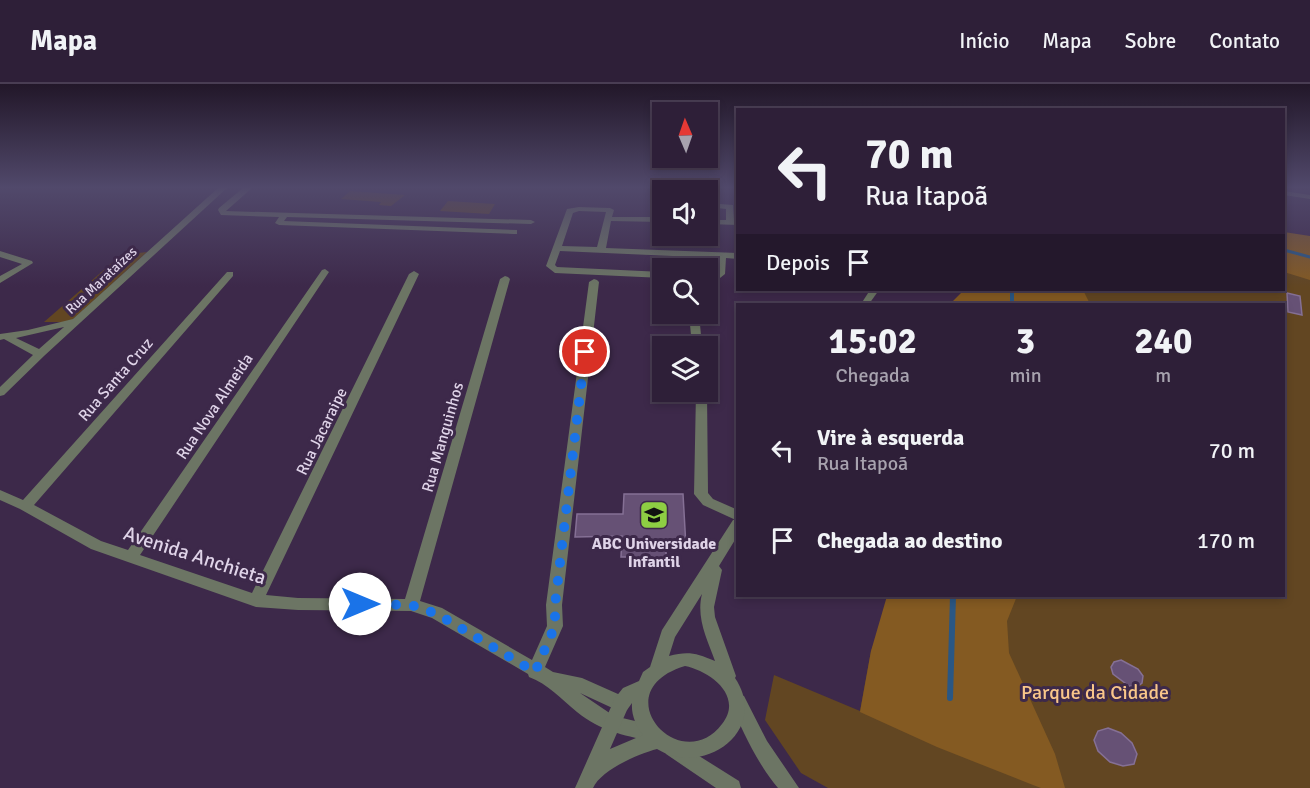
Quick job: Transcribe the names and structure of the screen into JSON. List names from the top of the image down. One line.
{"streets":{"street":["Rua Marataízes","Rua Santa Cruz","Rua Nova Almeida","Rua Jacaraipe","Rua Manguinhos","Avenida Anchieta"]},"crossings":[["Rua Santa Cruz","Avenida Anchieta"],["Rua Nova Almeida","Avenida Anchieta"],["Rua Jacaraipe","Avenida Anchieta"],["Rua Manguinhos","Avenida Anchieta"]],"parks":["Parque da Cidade"],"places":{"school or university":["ABC Universidade Infantil"]},"north":"top","page":{"header":"Mapa","nav":["Início","Mapa","Sobre","Contato"],"turn":["70 m","Rua Itapoã"],"then":"Depois","eta":["15:02","Chegada","3","min","240","m"],"list":[{"name":"Vire à esquerda","note":"Rua Itapoã","value":"70 m"},{"name":"Chegada ao destino","value":"170 m"}]}}
